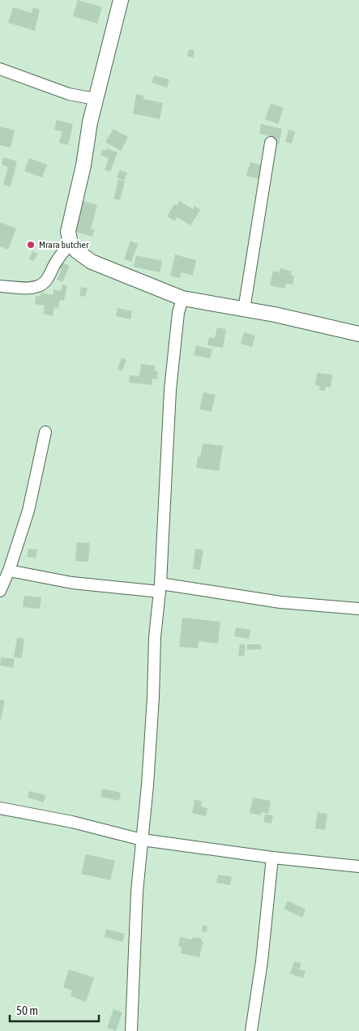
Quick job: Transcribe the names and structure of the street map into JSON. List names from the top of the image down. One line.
{"places":["Mrara butcher"],"scale_bar":"50 m"}
